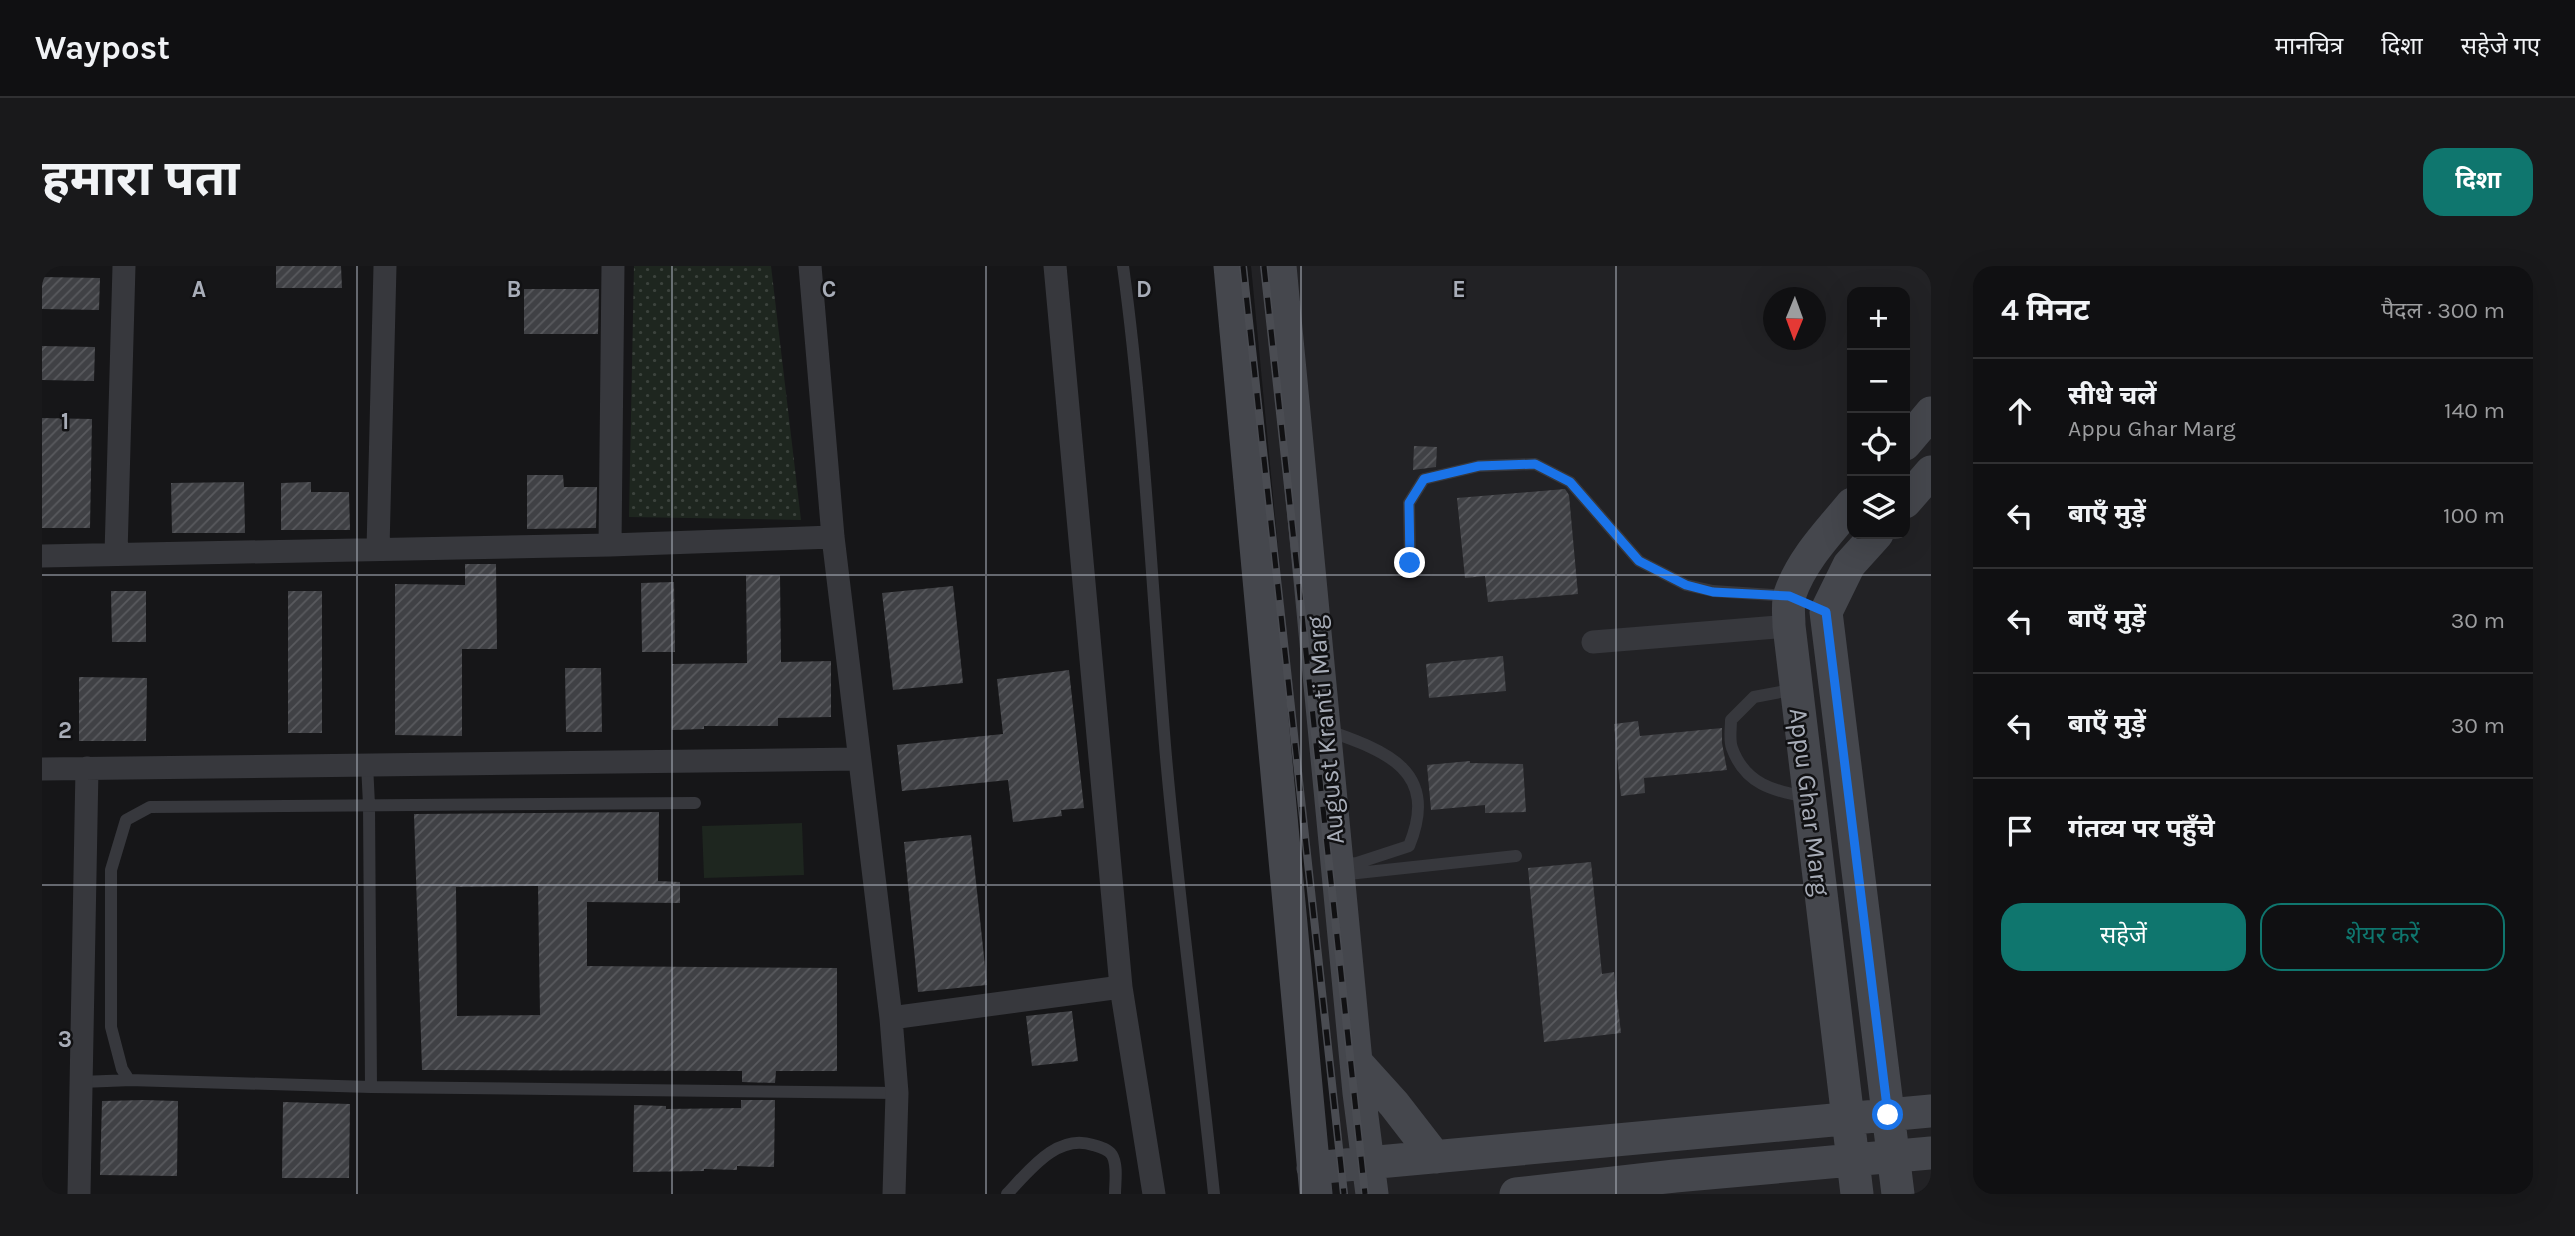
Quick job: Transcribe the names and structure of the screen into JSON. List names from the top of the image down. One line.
{"streets":{"street":["August Kranti Marg","Appu Ghar Marg"]},"north":"bottom","page":{"header":"Waypost","nav":["मानचित्र","दिशा","सहेजे गए"],"buttons":["दिशा",["सहेजें","शेयर करें"]],"title":"हमारा पता","heading":["4 मिनट","पैदल · 300 m"],"map_buttons":["+","−"],"list":[["सीधे चलें","Appu Ghar Marg","140 m"],["बाएँ मुड़ें","100 m"],["बाएँ मुड़ें","30 m"],["बाएँ मुड़ें","30 m"],"गंतव्य पर पहुँचे"]},"grid":{"columns":["A","B","C","D","E"],"rows":["1","2","3"]}}
